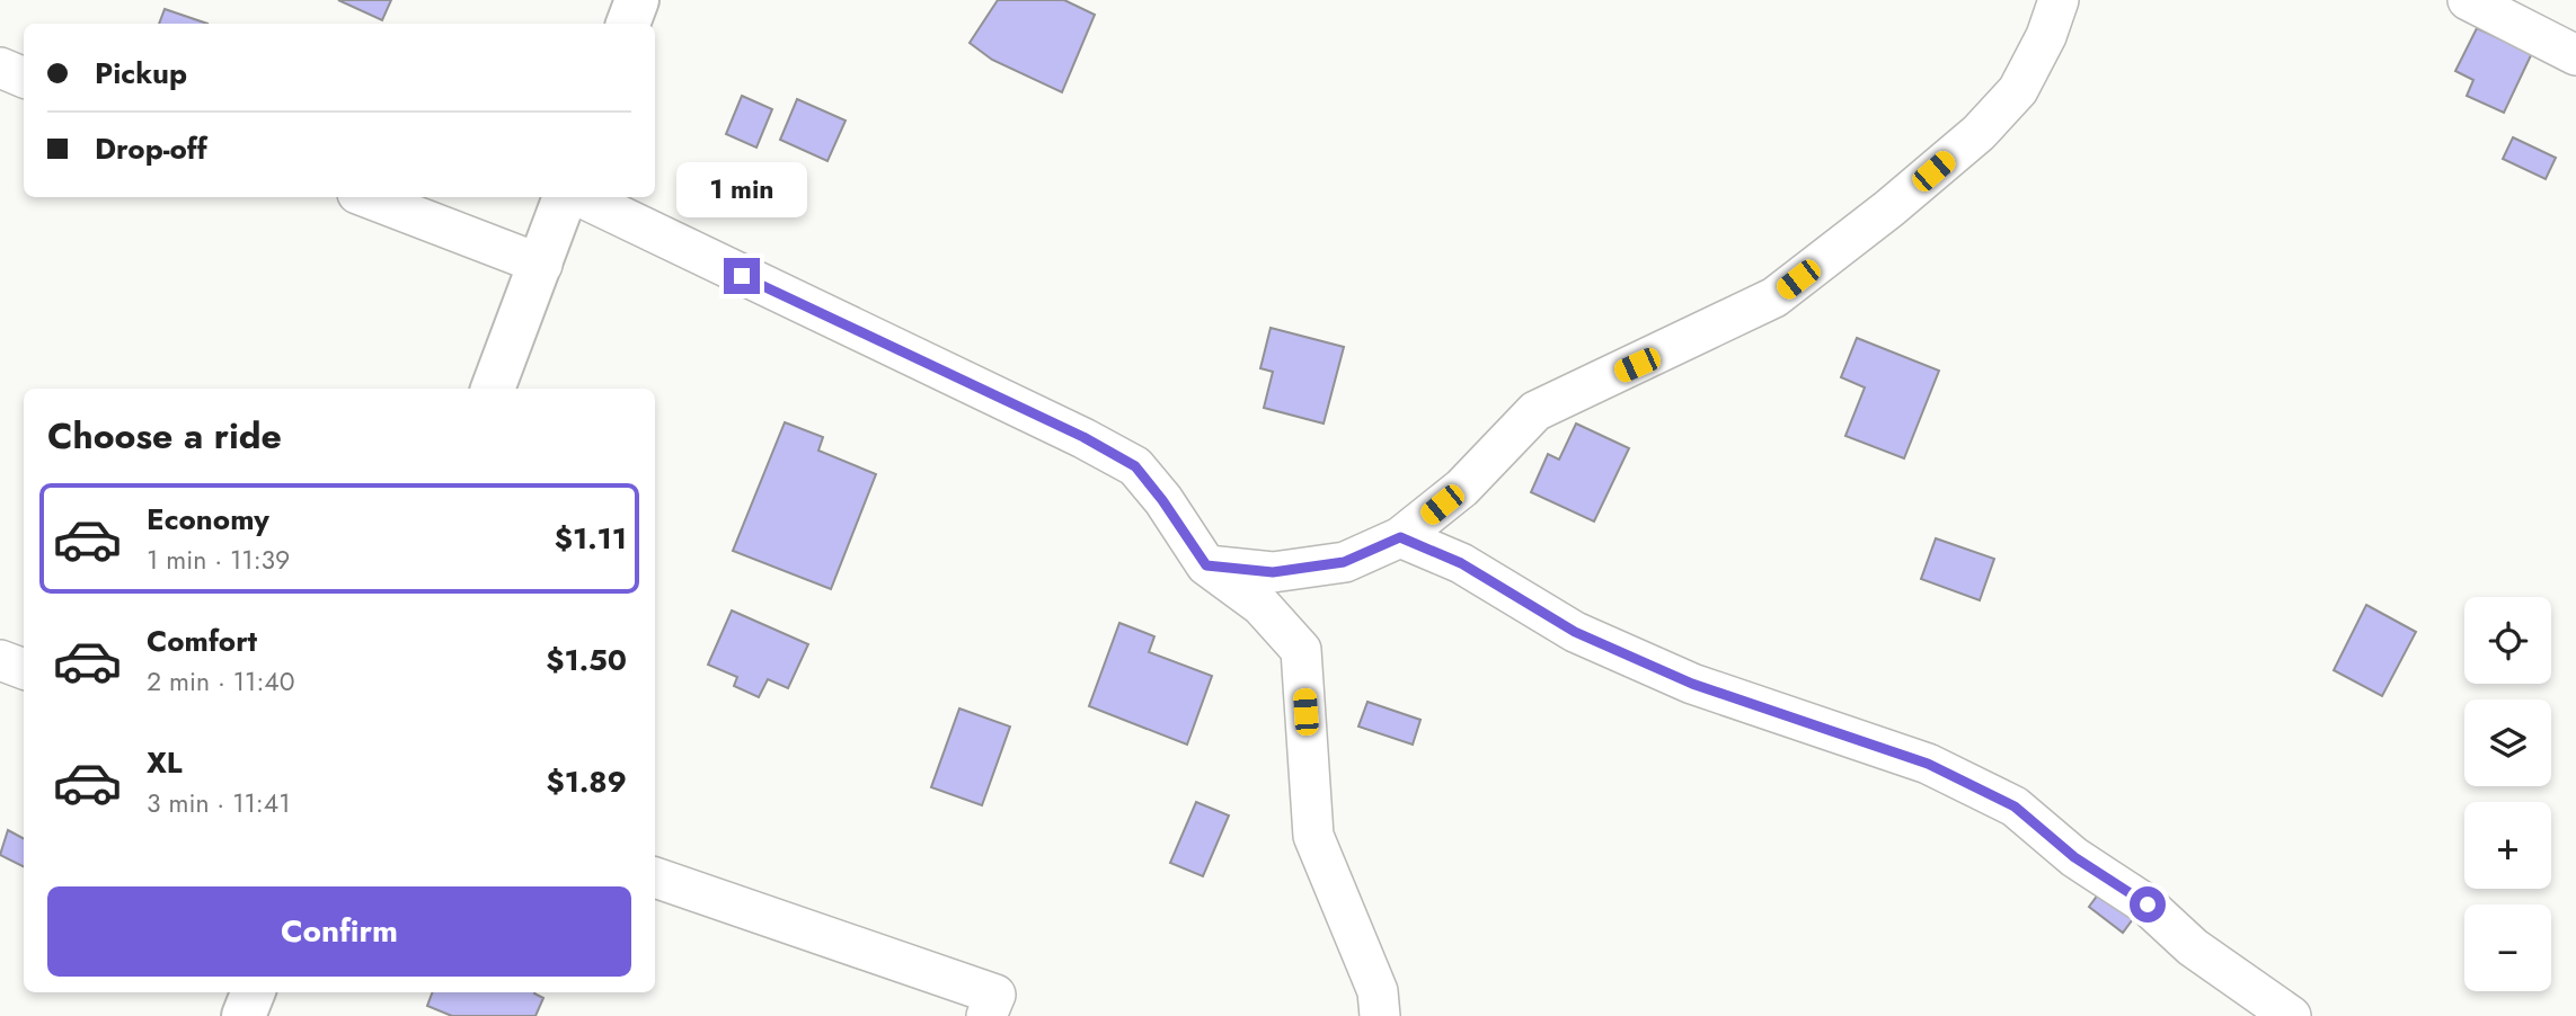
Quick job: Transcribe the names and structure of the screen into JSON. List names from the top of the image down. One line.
{"page":{"banner":["Pickup","Drop-off"],"bubble":"1 min","heading":"Choose a ride","list":[{"name":"Economy","note":"1 min · 11:39","value":"$1.11"},{"name":"Comfort","note":"2 min · 11:40","value":"$1.50"},{"name":"XL","note":"3 min · 11:41","value":"$1.89"}],"map_buttons":["+","−"],"buttons":"Confirm"}}
